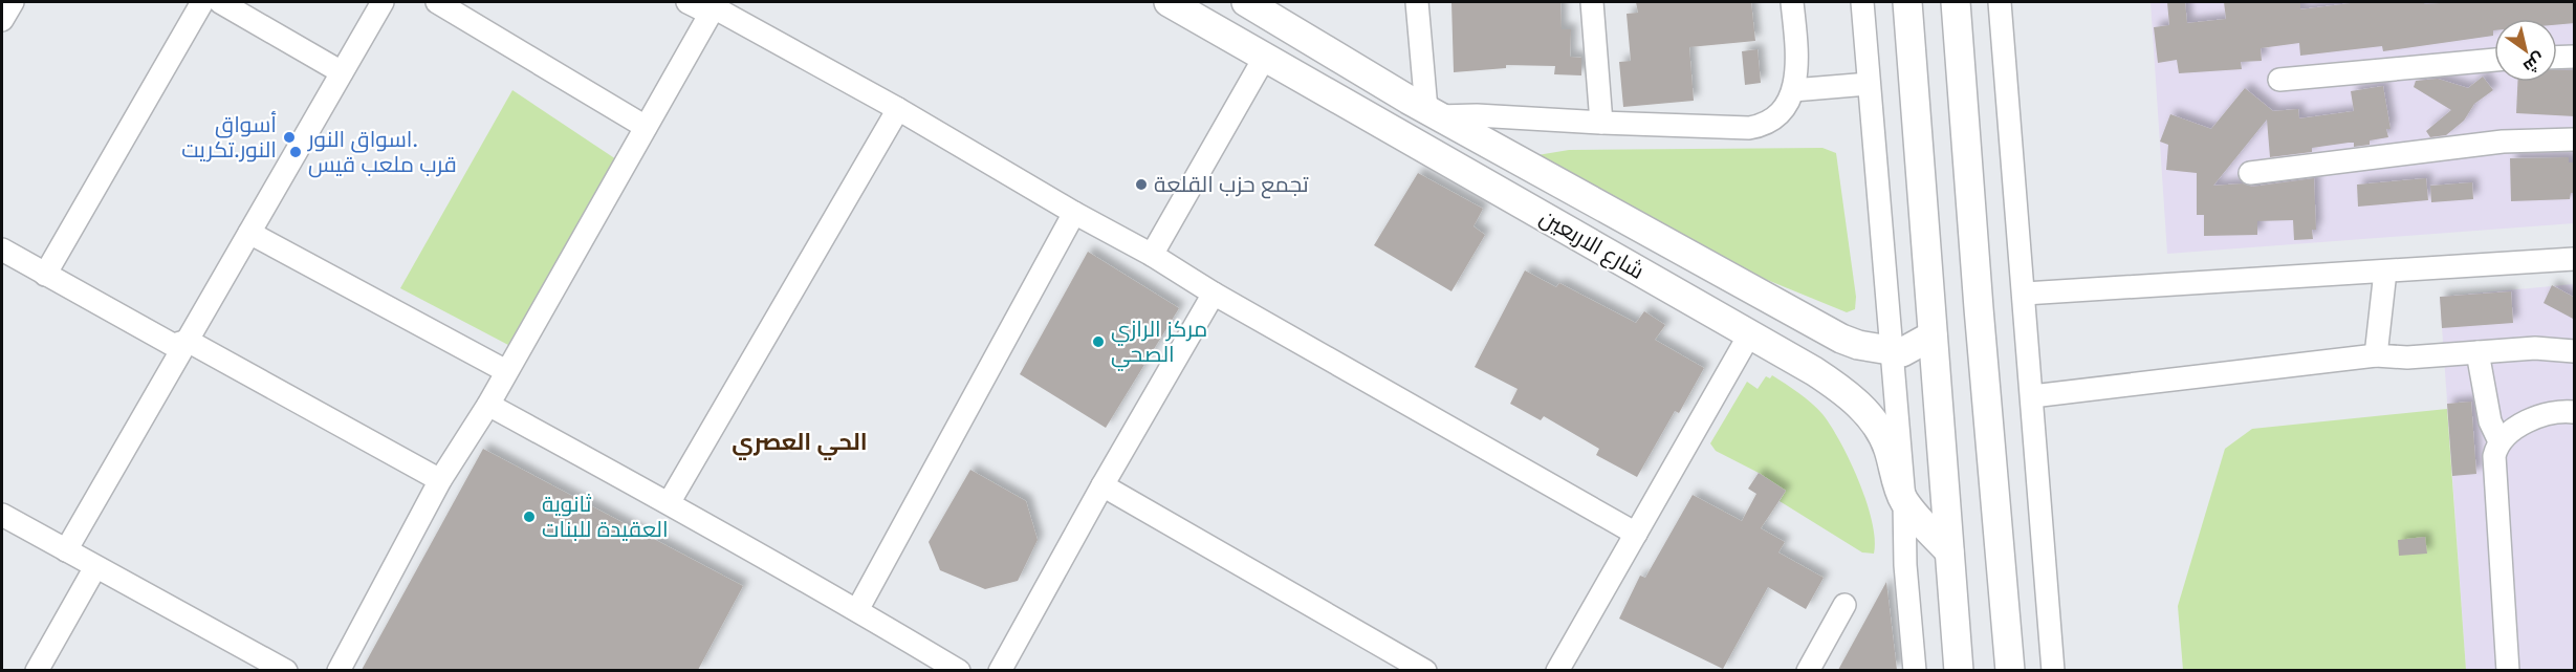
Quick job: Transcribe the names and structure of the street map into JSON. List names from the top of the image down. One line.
{"streets":{"main road":["شارع الاربعين"]},"districts":["الحي العصري"],"places":["أسواق النور.تكريت","اسواق النور. قرب ملعب قيس","تجمع حزب القلعة","مركز الرازي الصحي","ثانوية العقيدة للبنات"],"north":"bottom right"}
